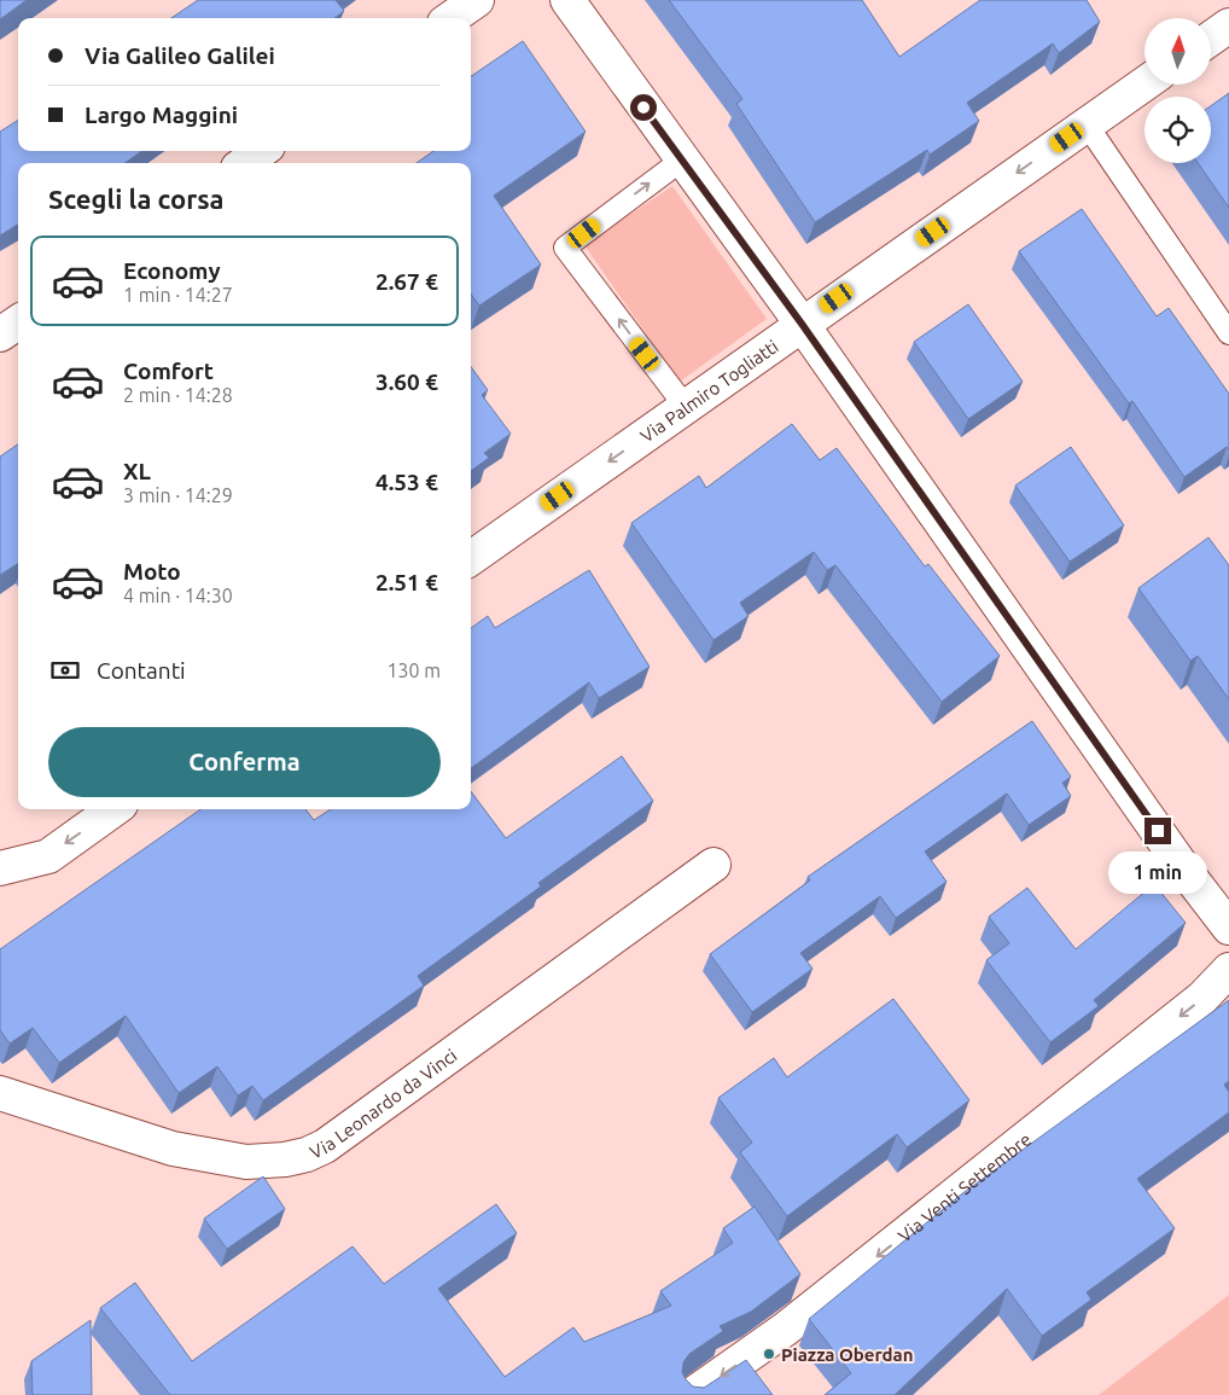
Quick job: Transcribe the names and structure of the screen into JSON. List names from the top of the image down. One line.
{"streets":{"street":["Via Palmiro Togliatti","Via Leonardo da Vinci","Via Venti Settembre"]},"one_way":["Via Palmiro Togliatti","Via Venti Settembre"],"places":["Piazza Oberdan"],"north":"top","page":{"banner":["Via Galileo Galilei","Largo Maggini"],"heading":"Scegli la corsa","list":[{"name":"Economy","note":"1 min · 14:27","value":"2.67 €"},{"name":"Comfort","note":"2 min · 14:28","value":"3.60 €"},{"name":"XL","note":"3 min · 14:29","value":"4.53 €"},{"name":"Moto","note":"4 min · 14:30","value":"2.51 €"}],"pay":["Contanti","130 m"],"buttons":"Conferma","bubble":"1 min"}}
